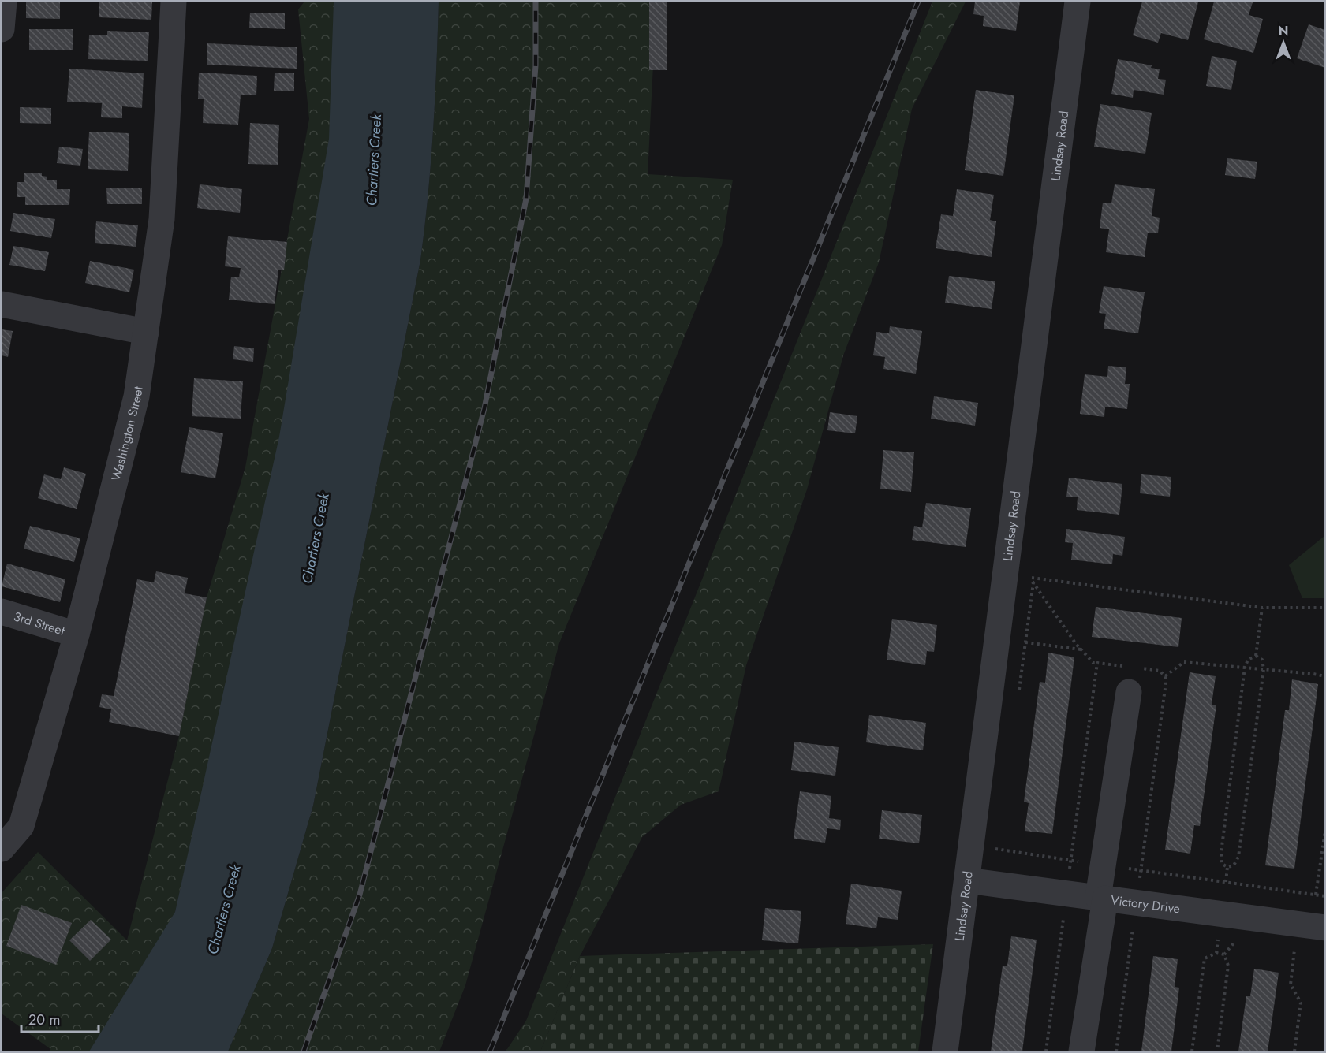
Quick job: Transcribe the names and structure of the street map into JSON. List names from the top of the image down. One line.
{"streets":{"street":["Lindsay Road","Washington Street","3rd Street","Victory Drive"]},"crossings":[["Lindsay Road","Victory Drive"],["Washington Street","3rd Street"]],"water":["Chartiers Creek"],"scale_bar":"20 m","north":"top"}
